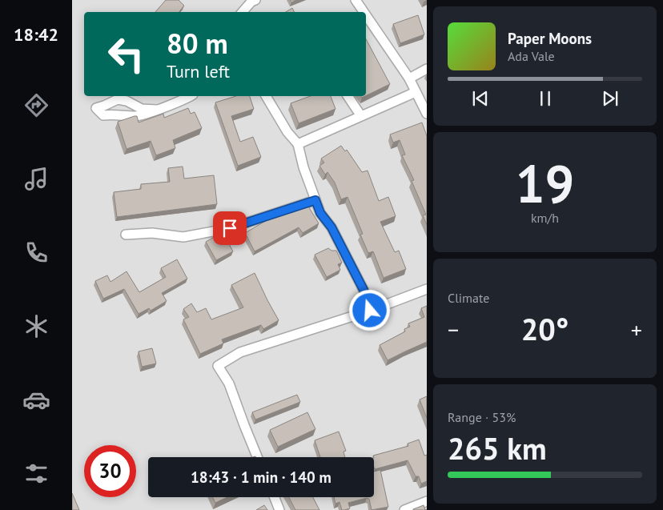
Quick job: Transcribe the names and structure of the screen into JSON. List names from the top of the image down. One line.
{"page":{"tabs":"18:42","turn":["80 m","Turn left"],"song":["Paper Moons","Ada Vale"],"tile":[["19","km/h"],"Climate",["Range · 53%","265 km"]],"heat":["−","20°","+"],"limit":"30","trip":"18:43 · 1 min · 140 m"}}
